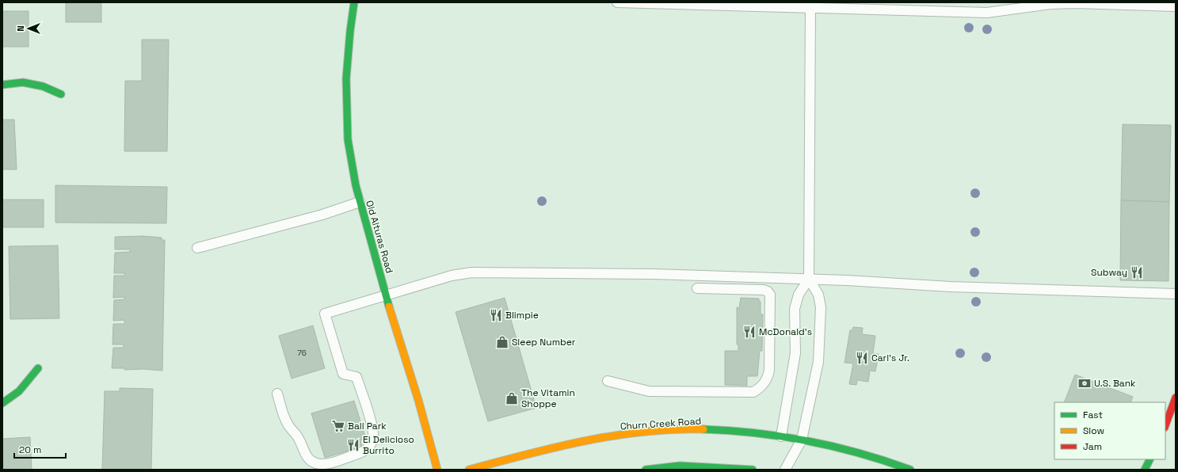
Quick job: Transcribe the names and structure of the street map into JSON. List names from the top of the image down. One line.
{"streets":{"main road":["Old Alturas Road","Churn Creek Road"]},"places":{"restaurant":["Subway","Blimpie","McDonald's","Carl's Jr.","El Delicioso Burrito"],"shop":["Sleep Number","The Vitamin Shoppe"],"bank":["U.S. Bank"],"supermarket":["Ball Park"]},"house_numbers":["76"],"legend":["Fast","Slow","Jam"],"scale_bar":"20 m","north":"left"}
